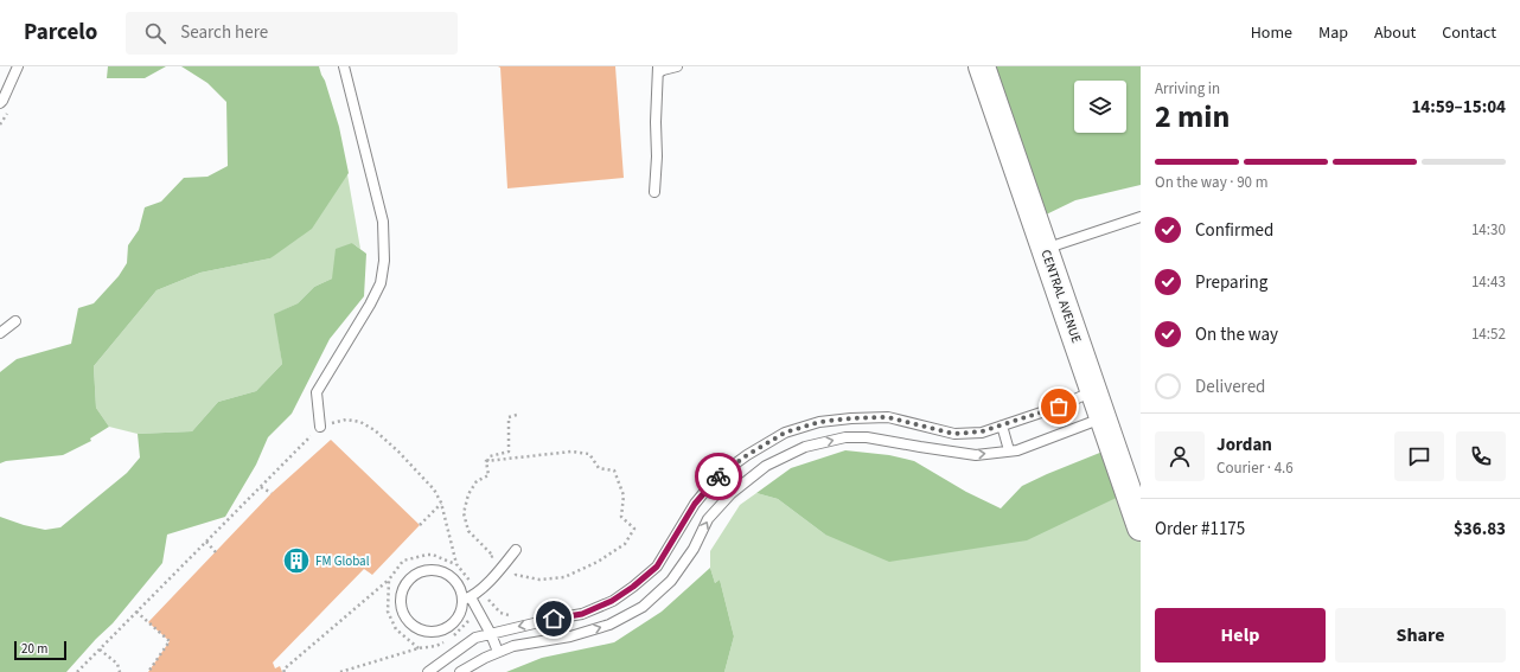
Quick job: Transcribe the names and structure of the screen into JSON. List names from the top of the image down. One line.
{"streets":{"main road":["CENTRAL AVENUE"]},"places":{"building":["FM Global"]},"scale_bar":"20 m","page":{"header":"Parcelo","search":"Search here","nav":["Home","Map","About","Contact"],"heading":["2 min","Arriving in","14:59–15:04"],"panel":["Jordan","Courier · 4.6","Order #1175","$36.83"],"bar":"On the way · 90 m","list":[["Confirmed","14:30"],["Preparing","14:43"],["On the way","14:52"],"Delivered"],"buttons":["Help","Share"],"scale":"20 m"}}
